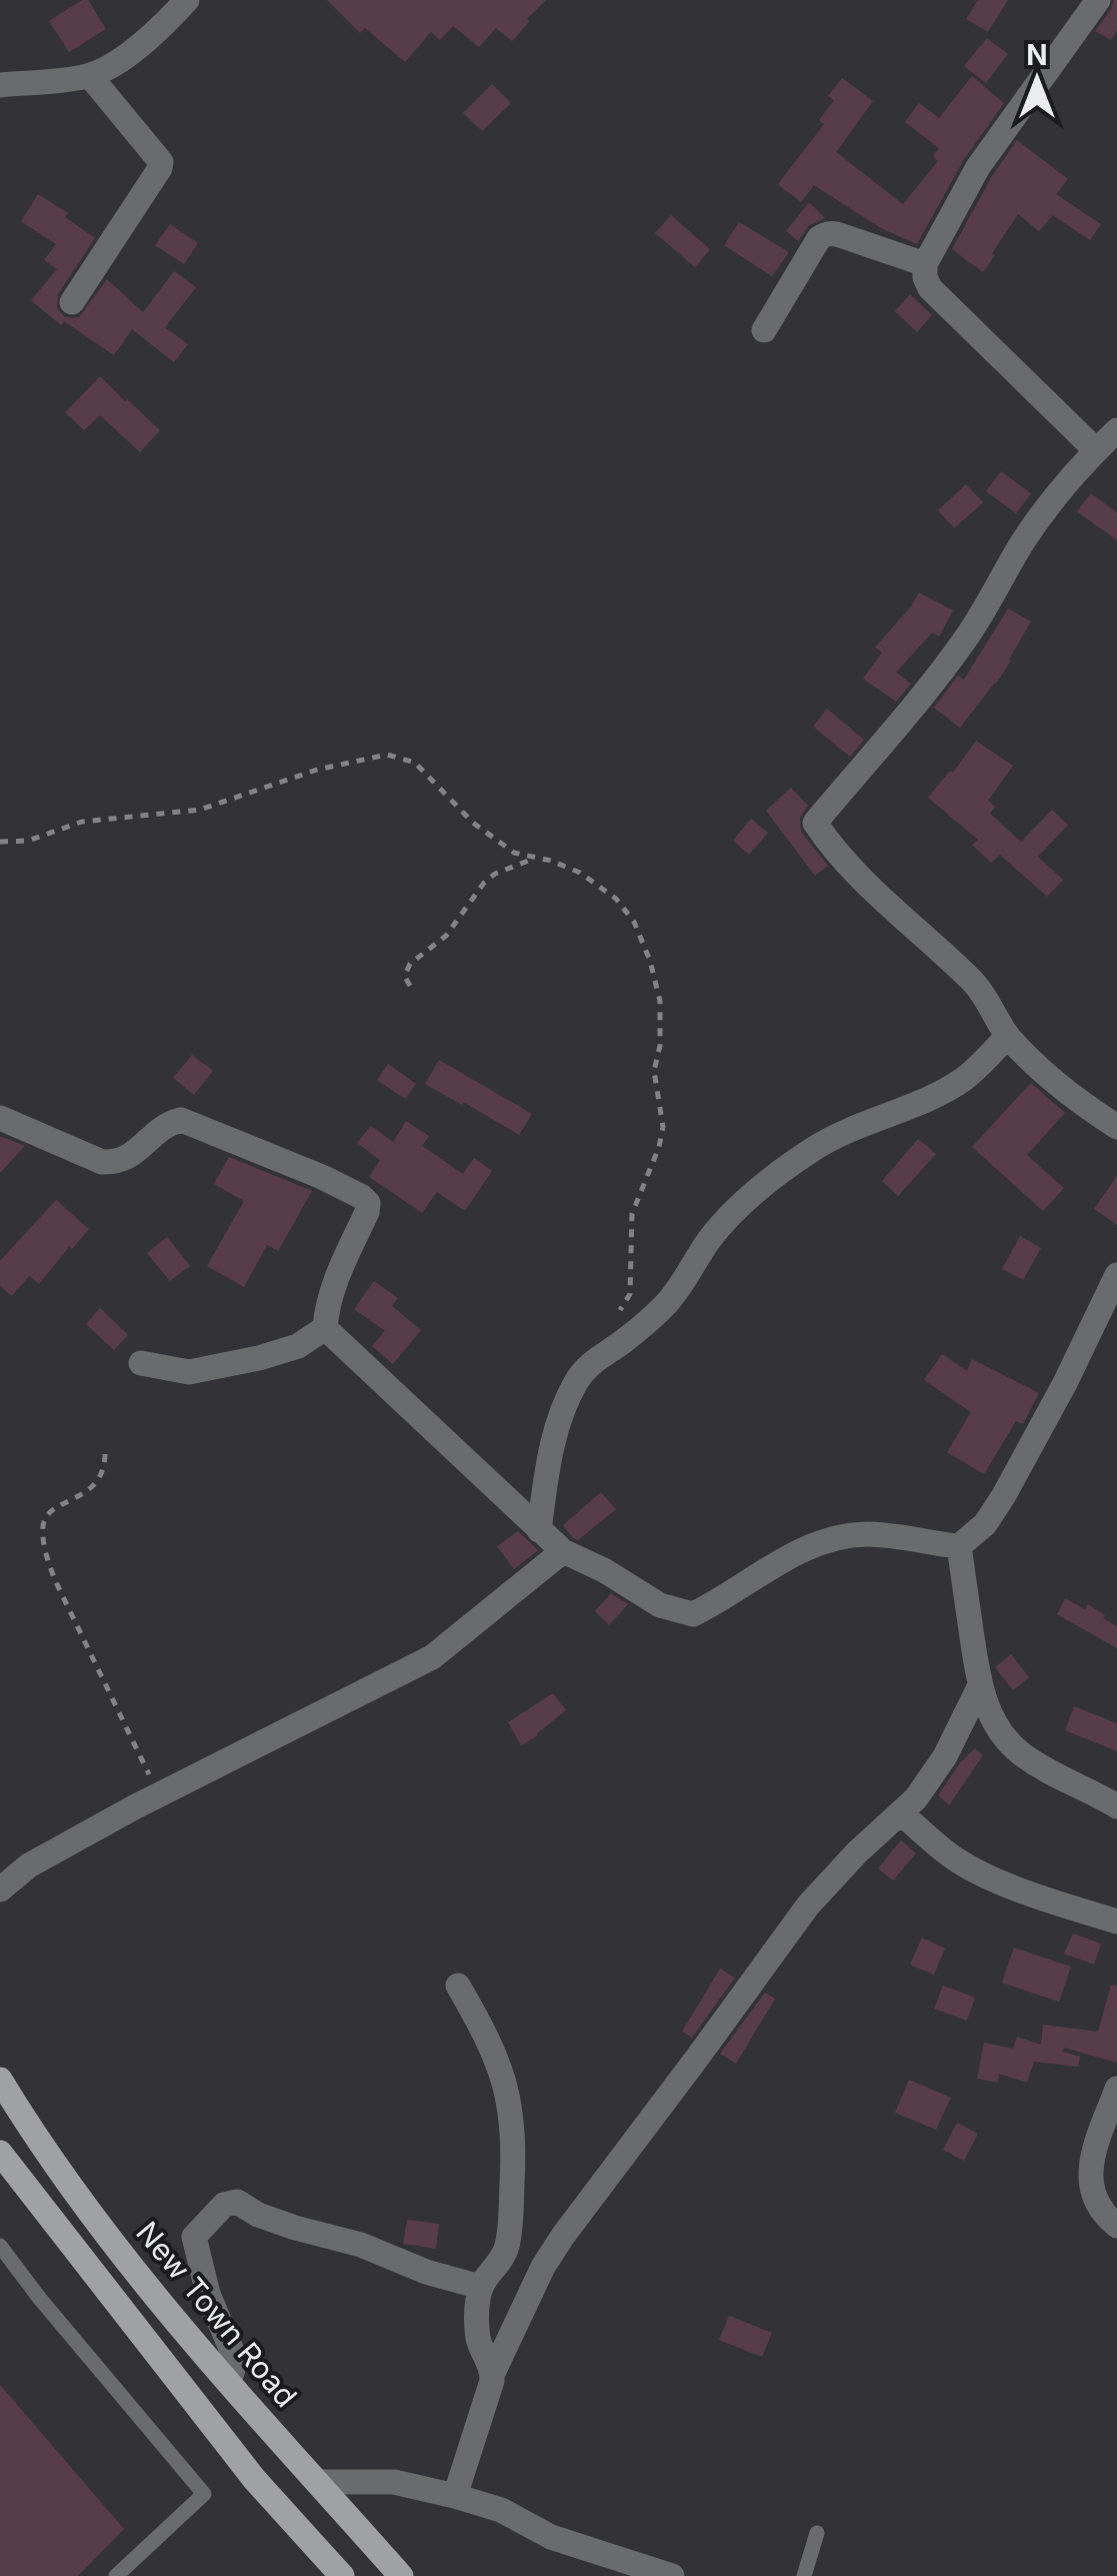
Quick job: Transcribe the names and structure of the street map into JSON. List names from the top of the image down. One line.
{"streets":{"main road":["New Town Road"]},"north":"top"}
